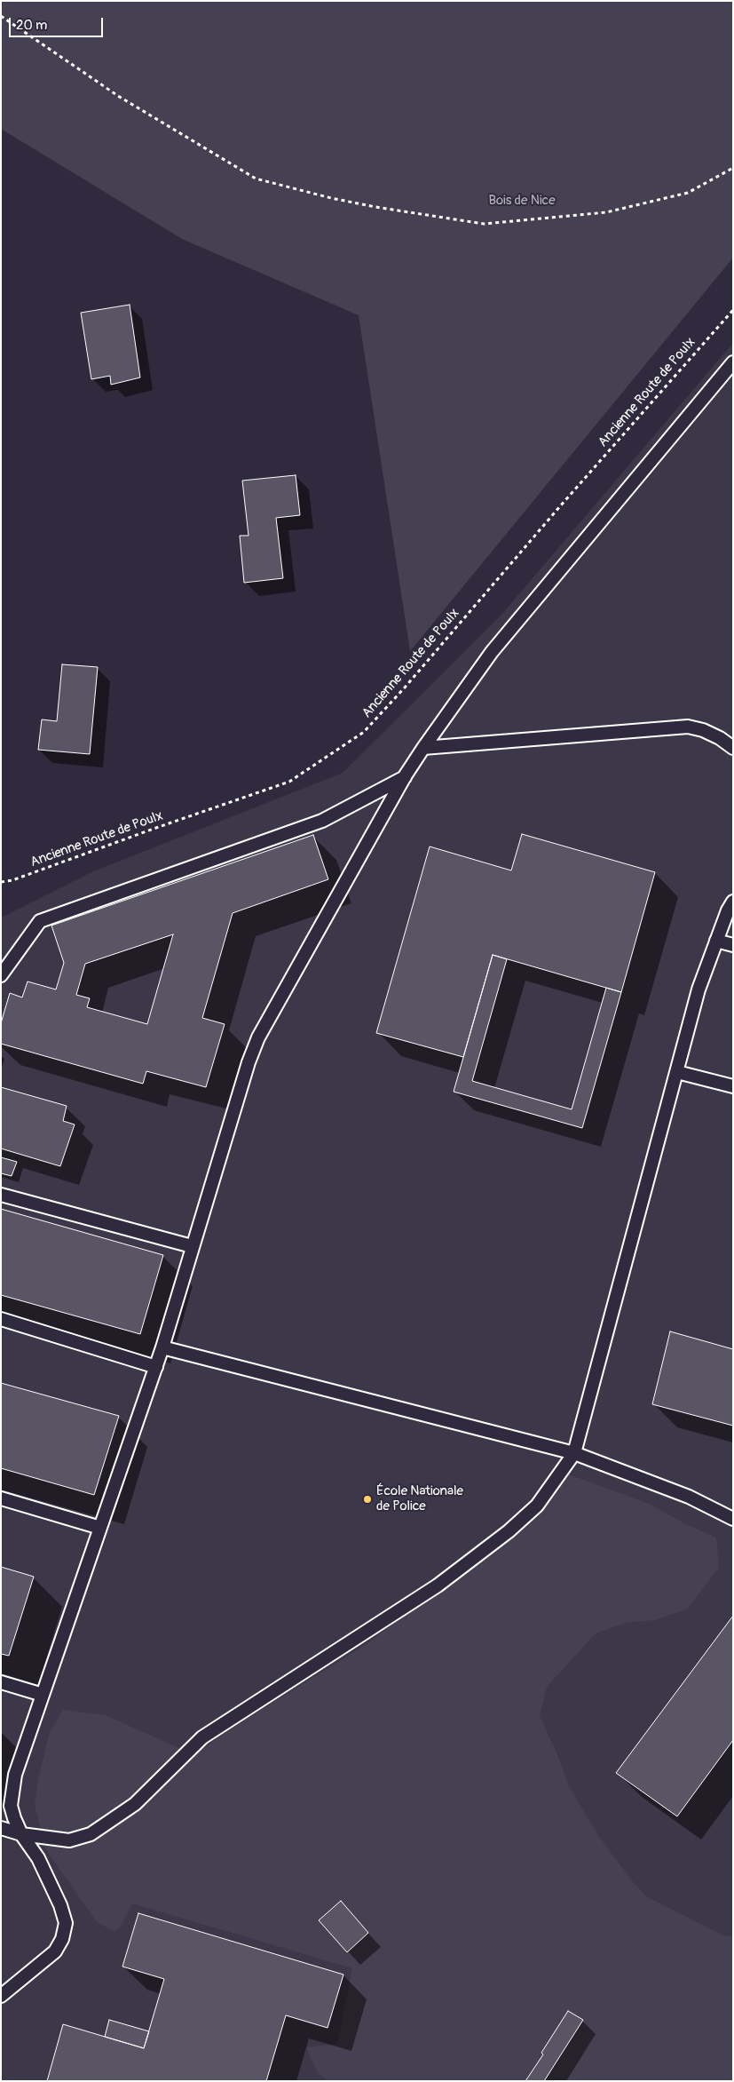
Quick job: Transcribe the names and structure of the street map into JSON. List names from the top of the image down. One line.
{"streets":{"path":["Ancienne Route de Poulx"]},"parks":["Bois de Nice"],"places":["École Nationale de Police"],"scale_bar":"20 m"}
